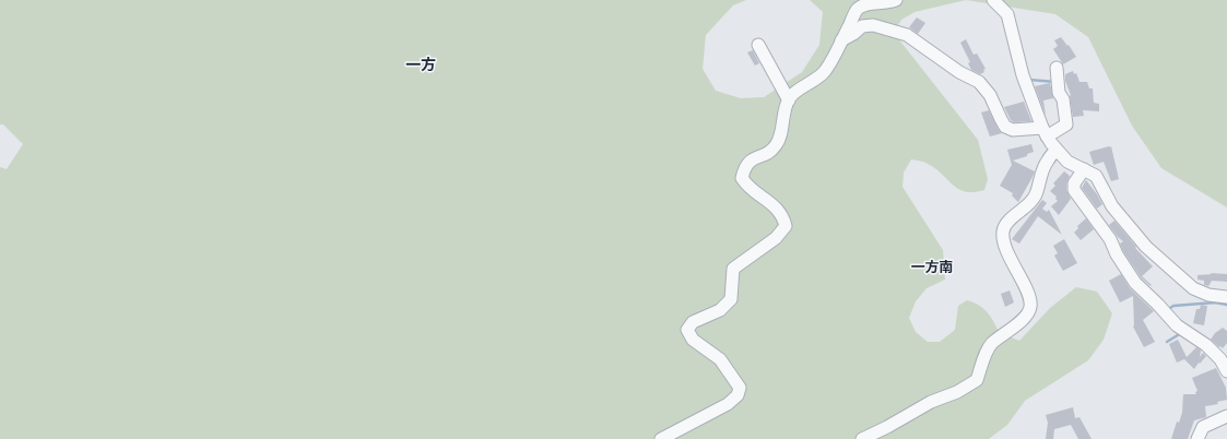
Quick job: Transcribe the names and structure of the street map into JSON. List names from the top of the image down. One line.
{"districts":["一方","一方南"]}
